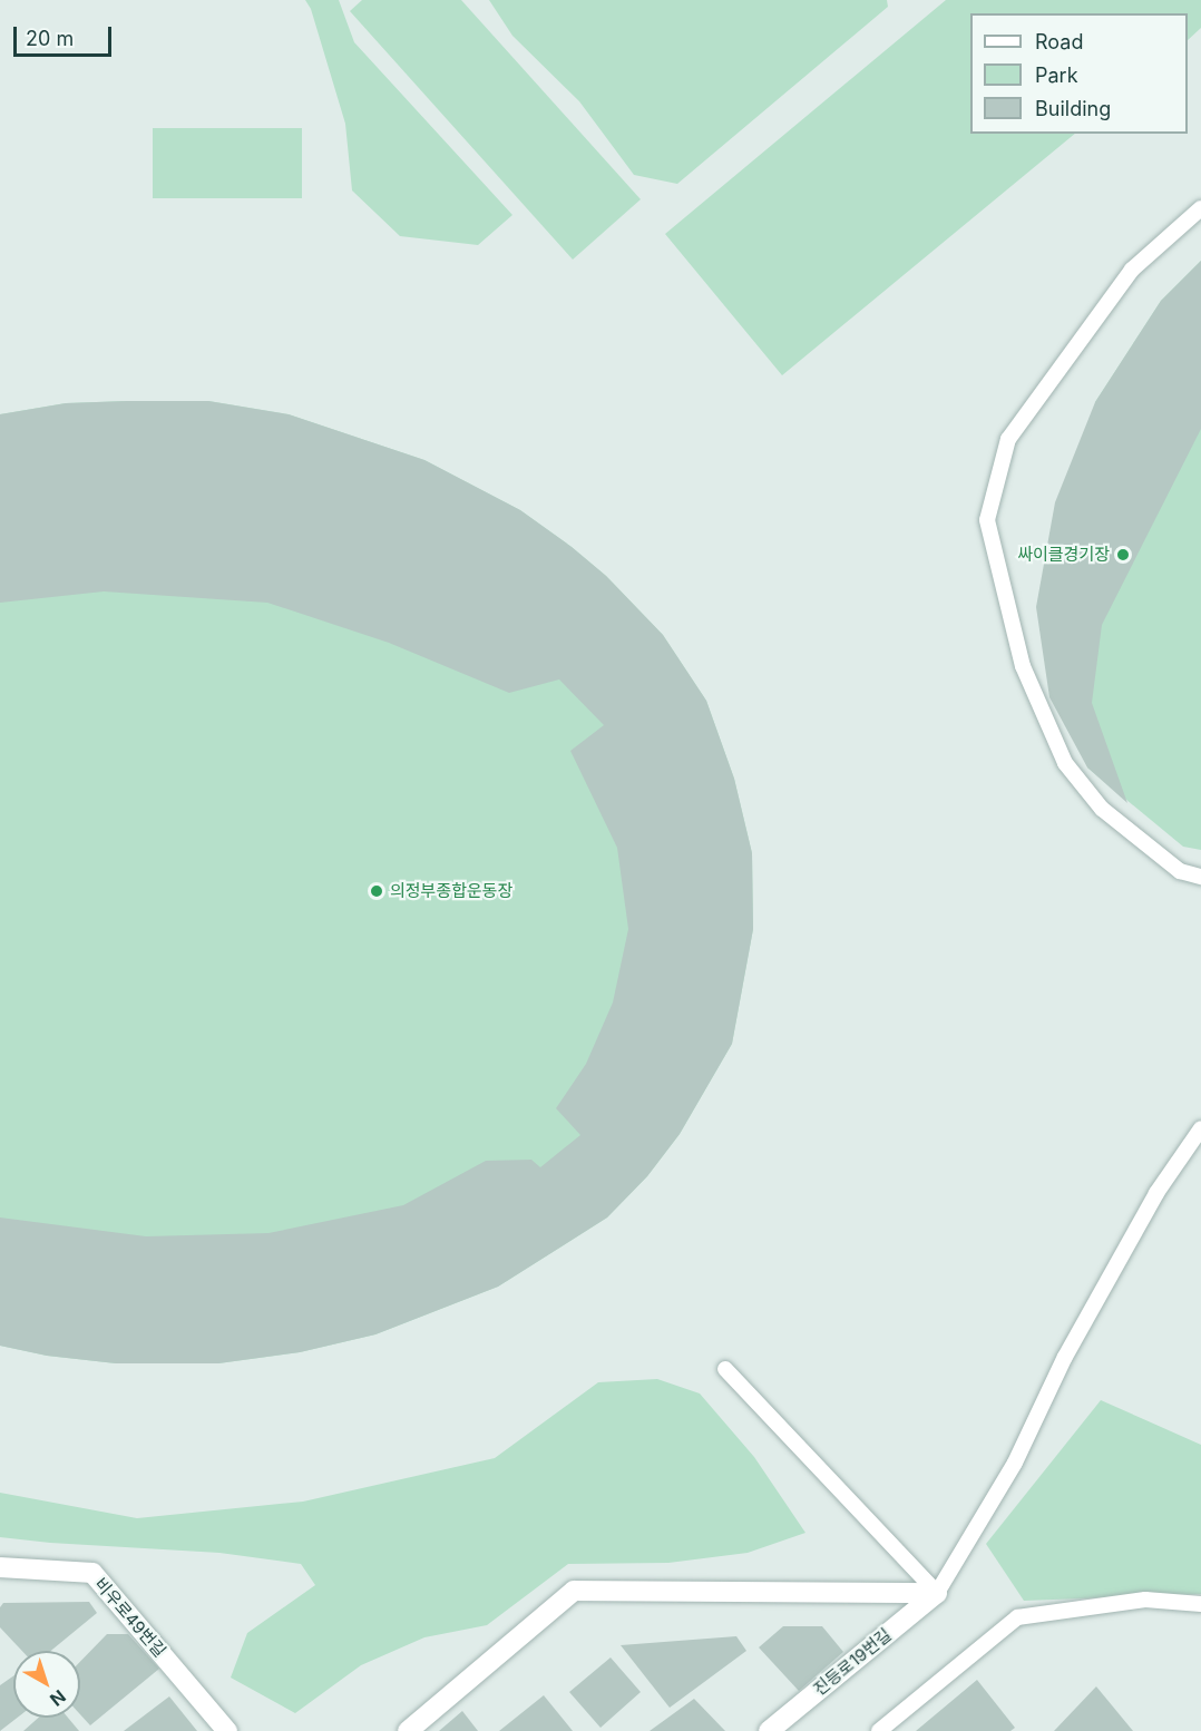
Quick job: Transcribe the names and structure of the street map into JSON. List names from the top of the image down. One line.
{"streets":{"street":["비우로49번길","진등로19번길"]},"places":["싸이클경기장","의정부종합운동장"],"legend":["Road","Park","Building"],"scale_bar":"20 m","north":"bottom right"}
